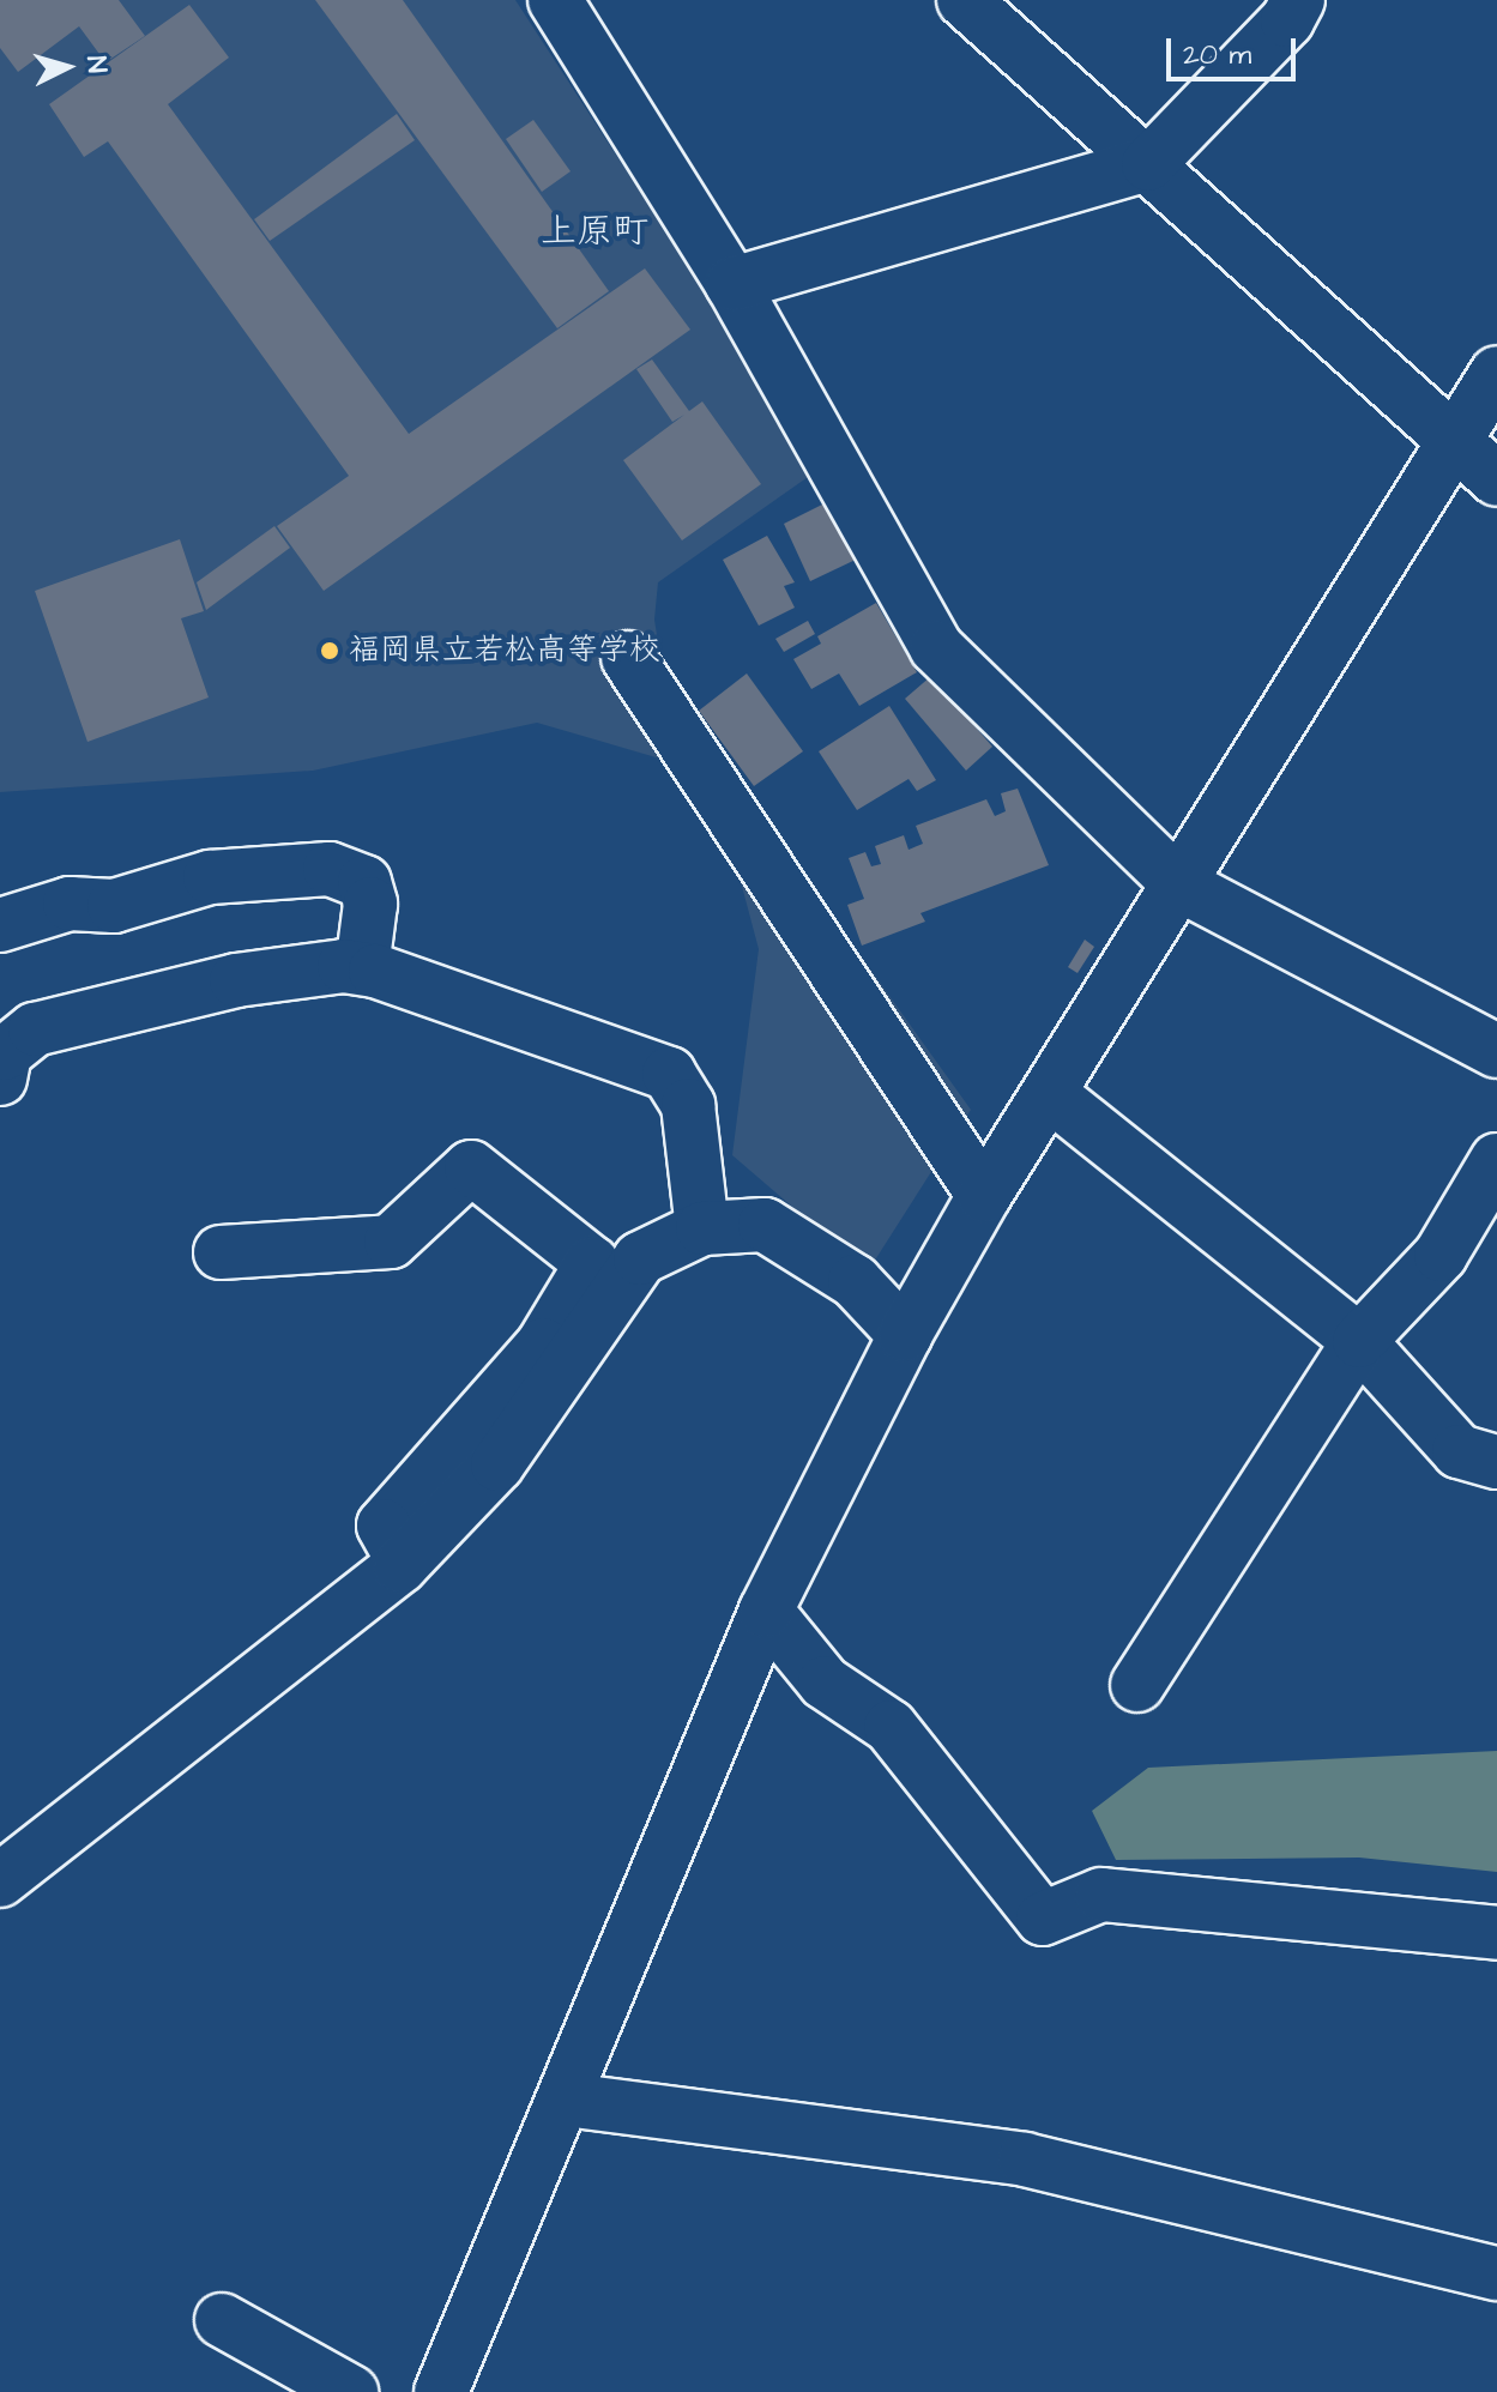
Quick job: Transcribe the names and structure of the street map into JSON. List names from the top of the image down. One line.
{"districts":["上原町"],"places":["福岡県立若松高等学校"],"scale_bar":"20 m","north":"right"}
